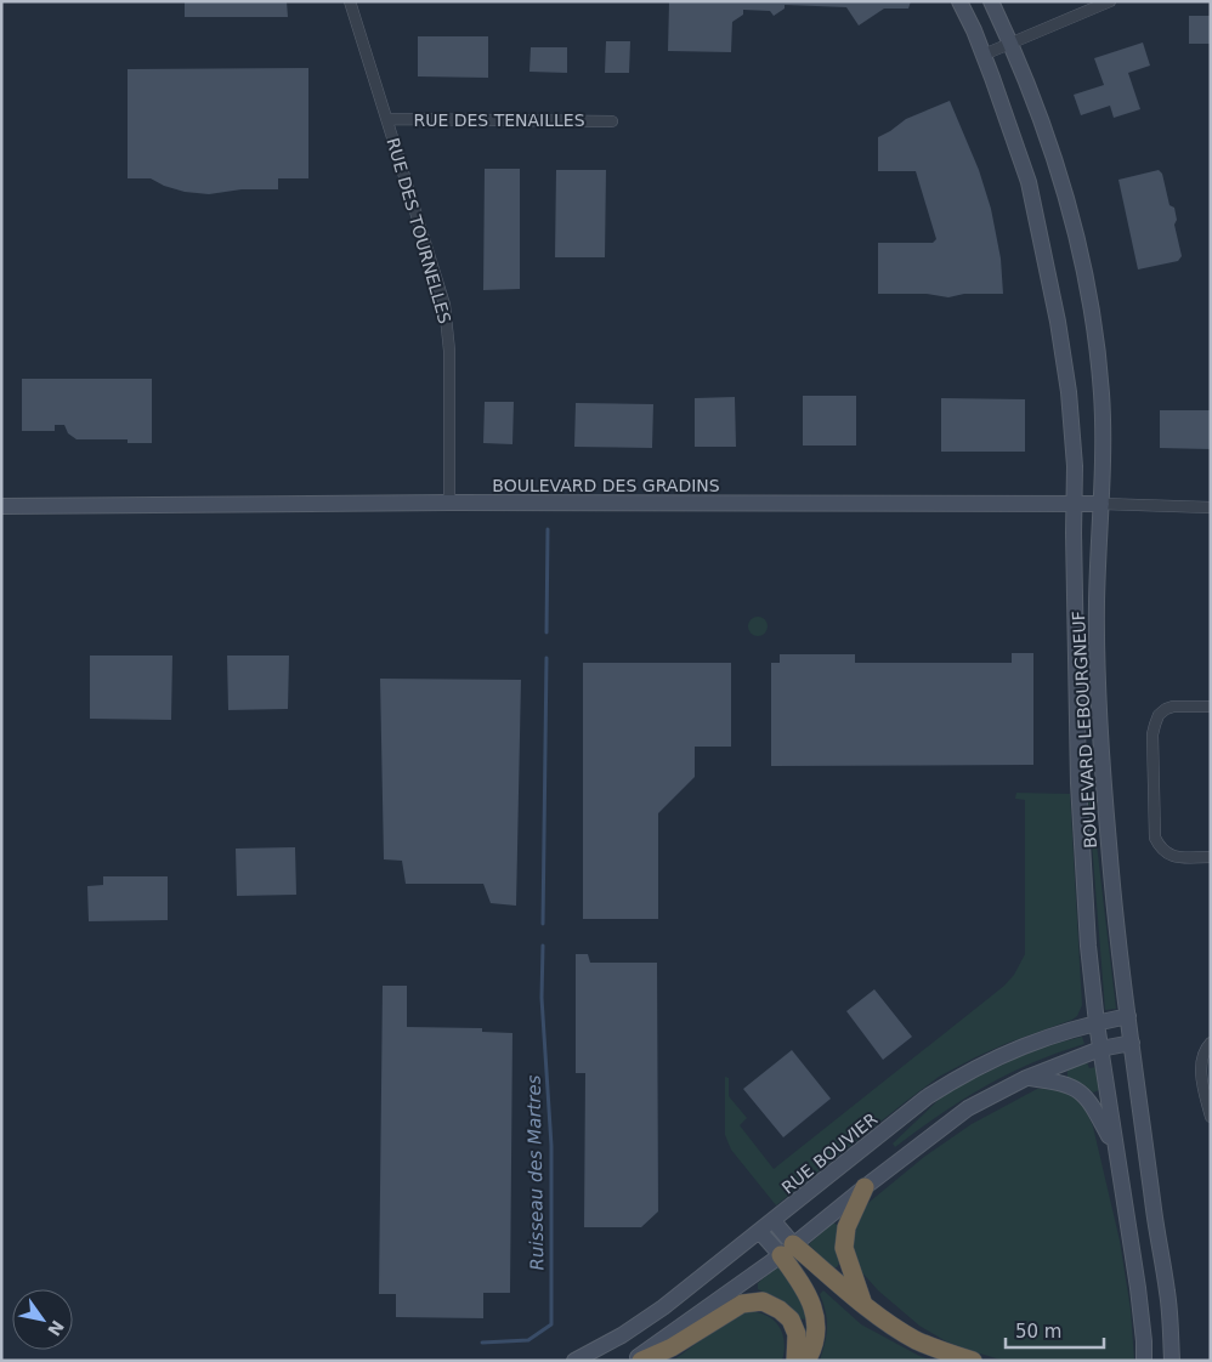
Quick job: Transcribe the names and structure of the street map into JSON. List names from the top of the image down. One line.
{"streets":{"main road":["BOULEVARD DES GRADINS","BOULEVARD LEBOURGNEUF","RUE BOUVIER"],"street":["RUE DES TENAILLES","RUE DES TOURNELLES"]},"crossings":[["RUE DES TENAILLES","RUE DES TOURNELLES"],["RUE DES TOURNELLES","BOULEVARD DES GRADINS"],["BOULEVARD DES GRADINS","BOULEVARD LEBOURGNEUF"],["BOULEVARD LEBOURGNEUF","RUE BOUVIER"]],"water":["Ruisseau des Martres"],"scale_bar":"50 m","north":"bottom right"}
